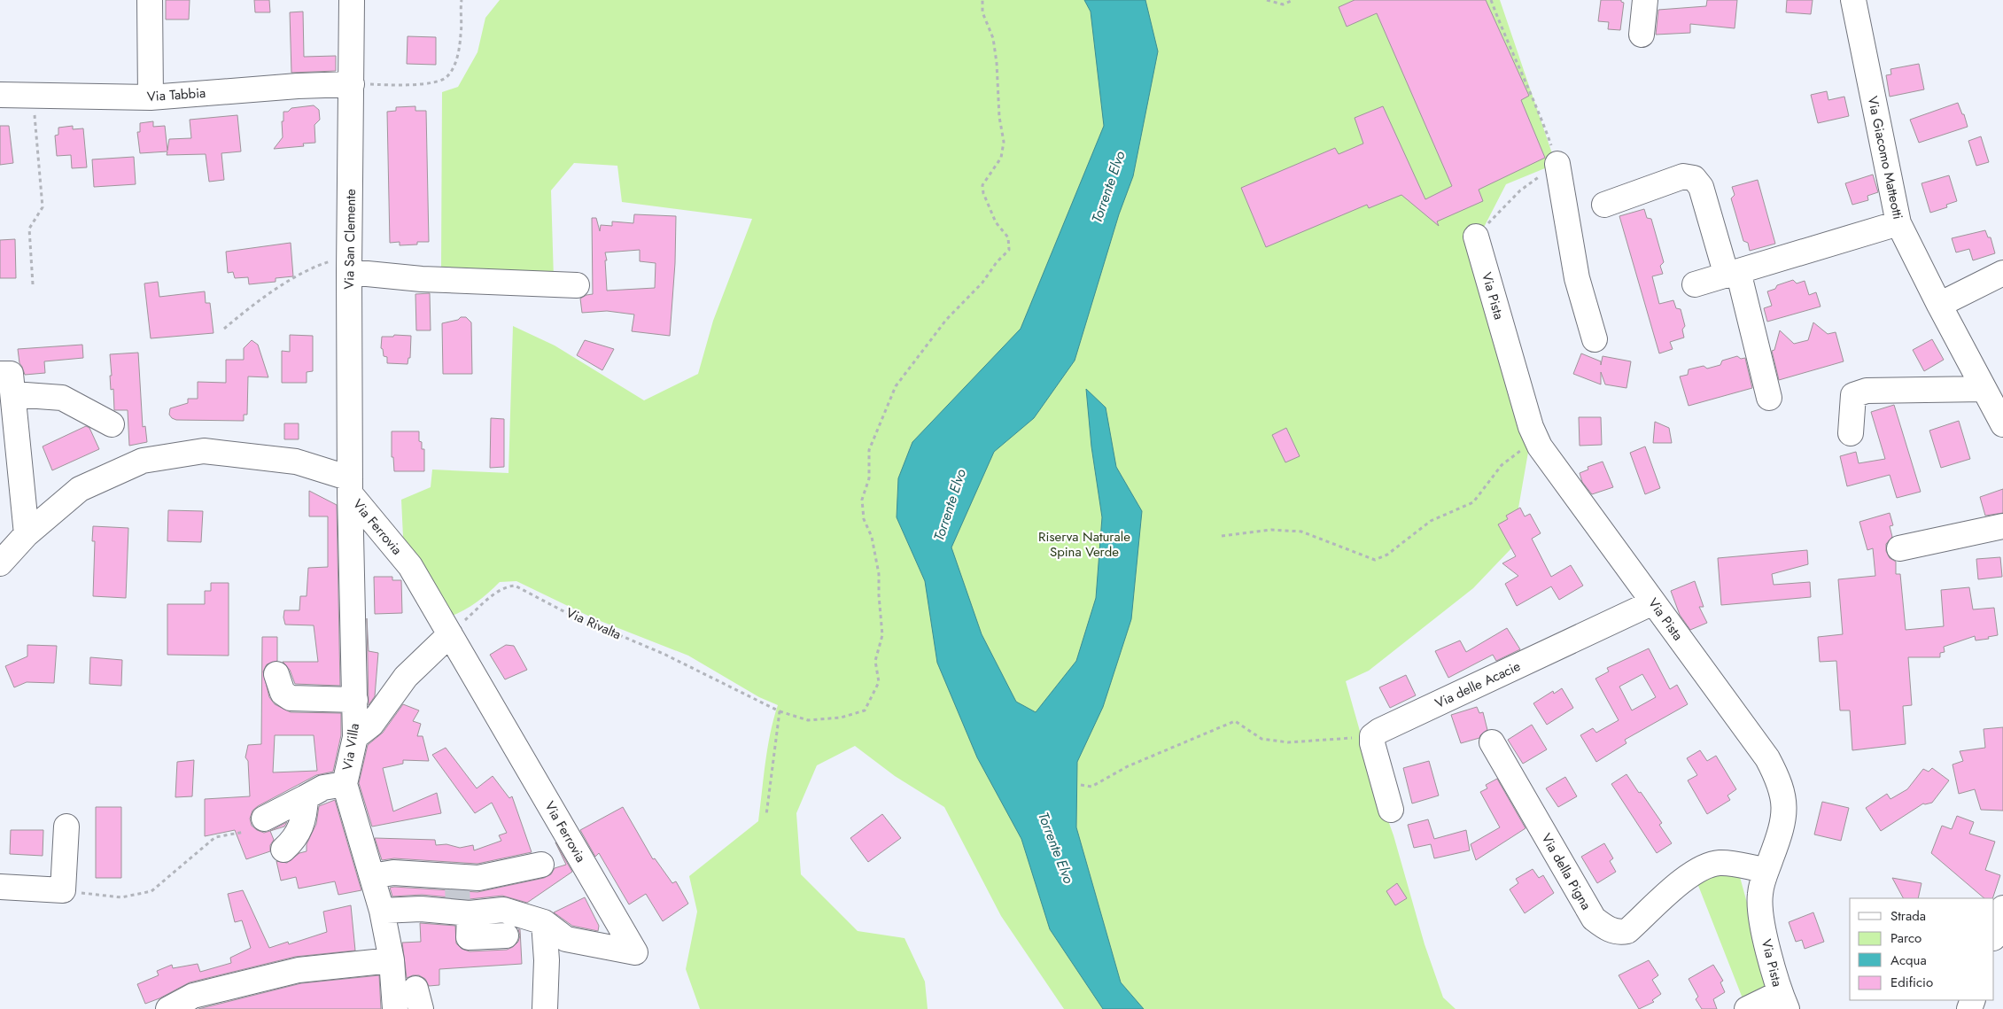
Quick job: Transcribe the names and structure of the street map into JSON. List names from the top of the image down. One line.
{"streets":{"street":["Via Tabbia","Via Giacomo Matteotti","Via San Clemente","Via Pista","Via Ferrovia","Via delle Acacie","Via Villa","Via della Pigna"],"path":["Via Rivalta"]},"crossings":[["Via Tabbia","Via San Clemente"],["Via San Clemente","Via Ferrovia"],["Via San Clemente","Via Villa"],["Via Pista","Via delle Acacie"],["Via Pista","Via della Pigna"],["Via Ferrovia","Via Rivalta"],["Via Ferrovia","Via Villa"]],"water":["Torrente Elvo"],"parks":["Riserva Naturale Spina Verde"],"legend":["Strada","Parco","Acqua","Edificio"]}
